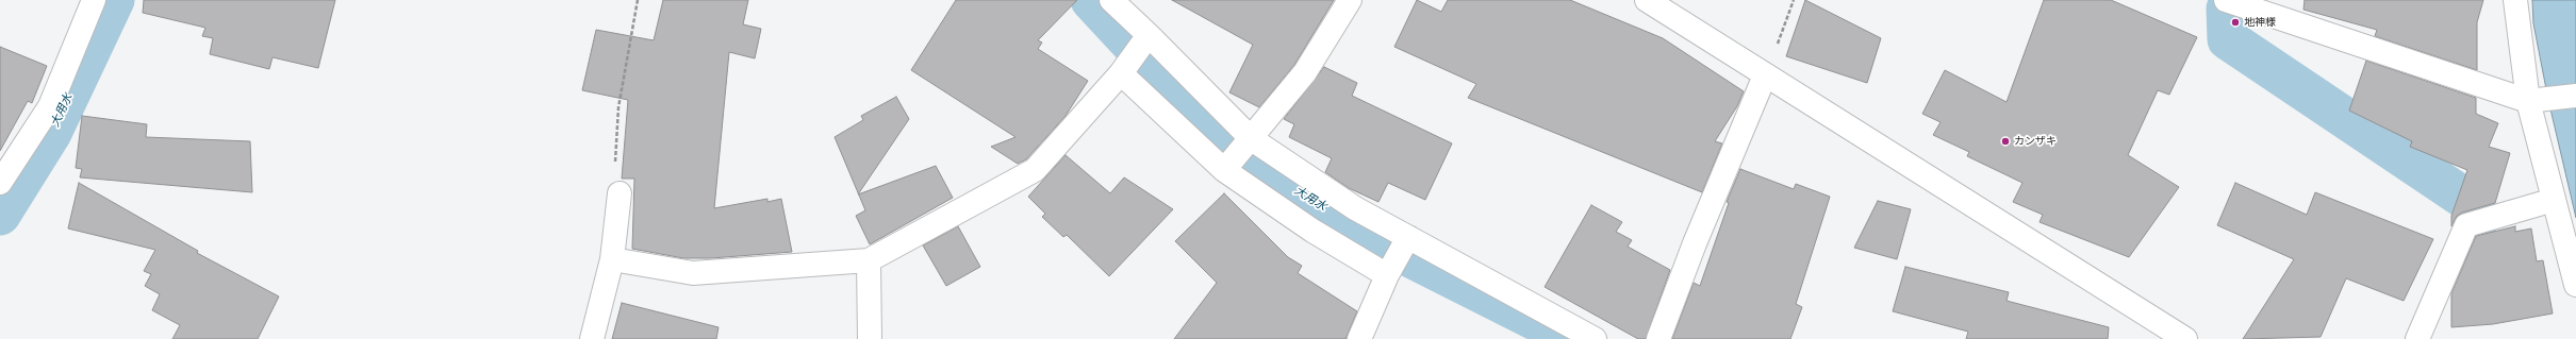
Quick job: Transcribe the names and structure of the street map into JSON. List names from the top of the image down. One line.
{"water":["大用水"],"places":["地神様","カンザキ"]}
